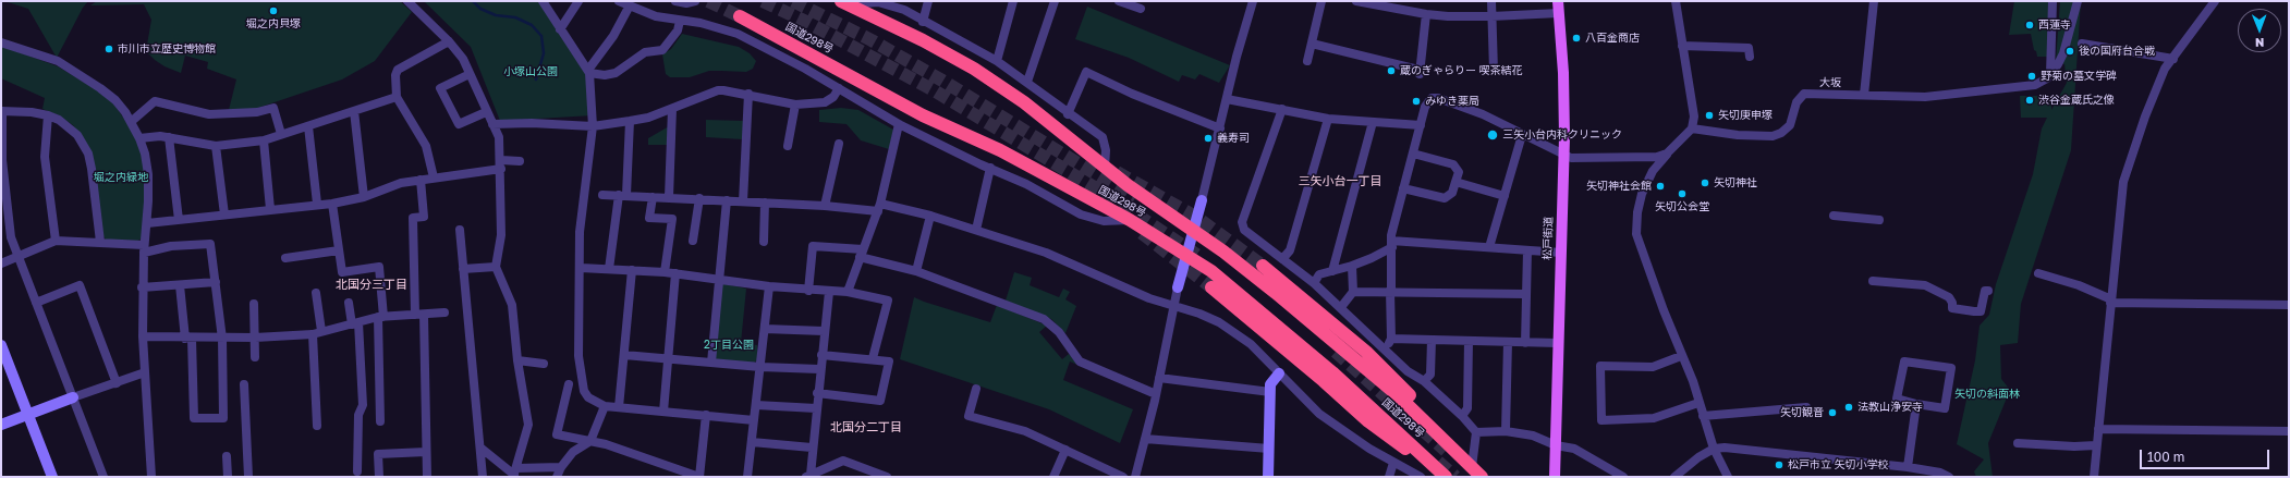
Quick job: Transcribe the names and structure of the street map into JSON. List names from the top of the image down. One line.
{"streets":{"highway":["国道298号"],"main road":["松戸街道"],"street":["大坂"]},"districts":["三矢小台一丁目","北国分三丁目","北国分二丁目"],"parks":["小塚山公園","堀之内緑地","2丁目公園","矢切の斜面林"],"places":["堀之内貝塚","西蓮寺","八百金商店","市川市立歴史博物館","後の国府台合戦","蔵のぎゃらりー 喫茶結花","野菊の墓文学碑","渋谷金蔵氏之像","みゆき薬局","矢切庚申塚","三矢小台内科クリニック","義寿司","矢切神社","矢切神社会館","矢切公会堂","法教山浄安寺","矢切観音","松戸市立 矢切小学校"],"scale_bar":"100 m","north":"bottom"}
